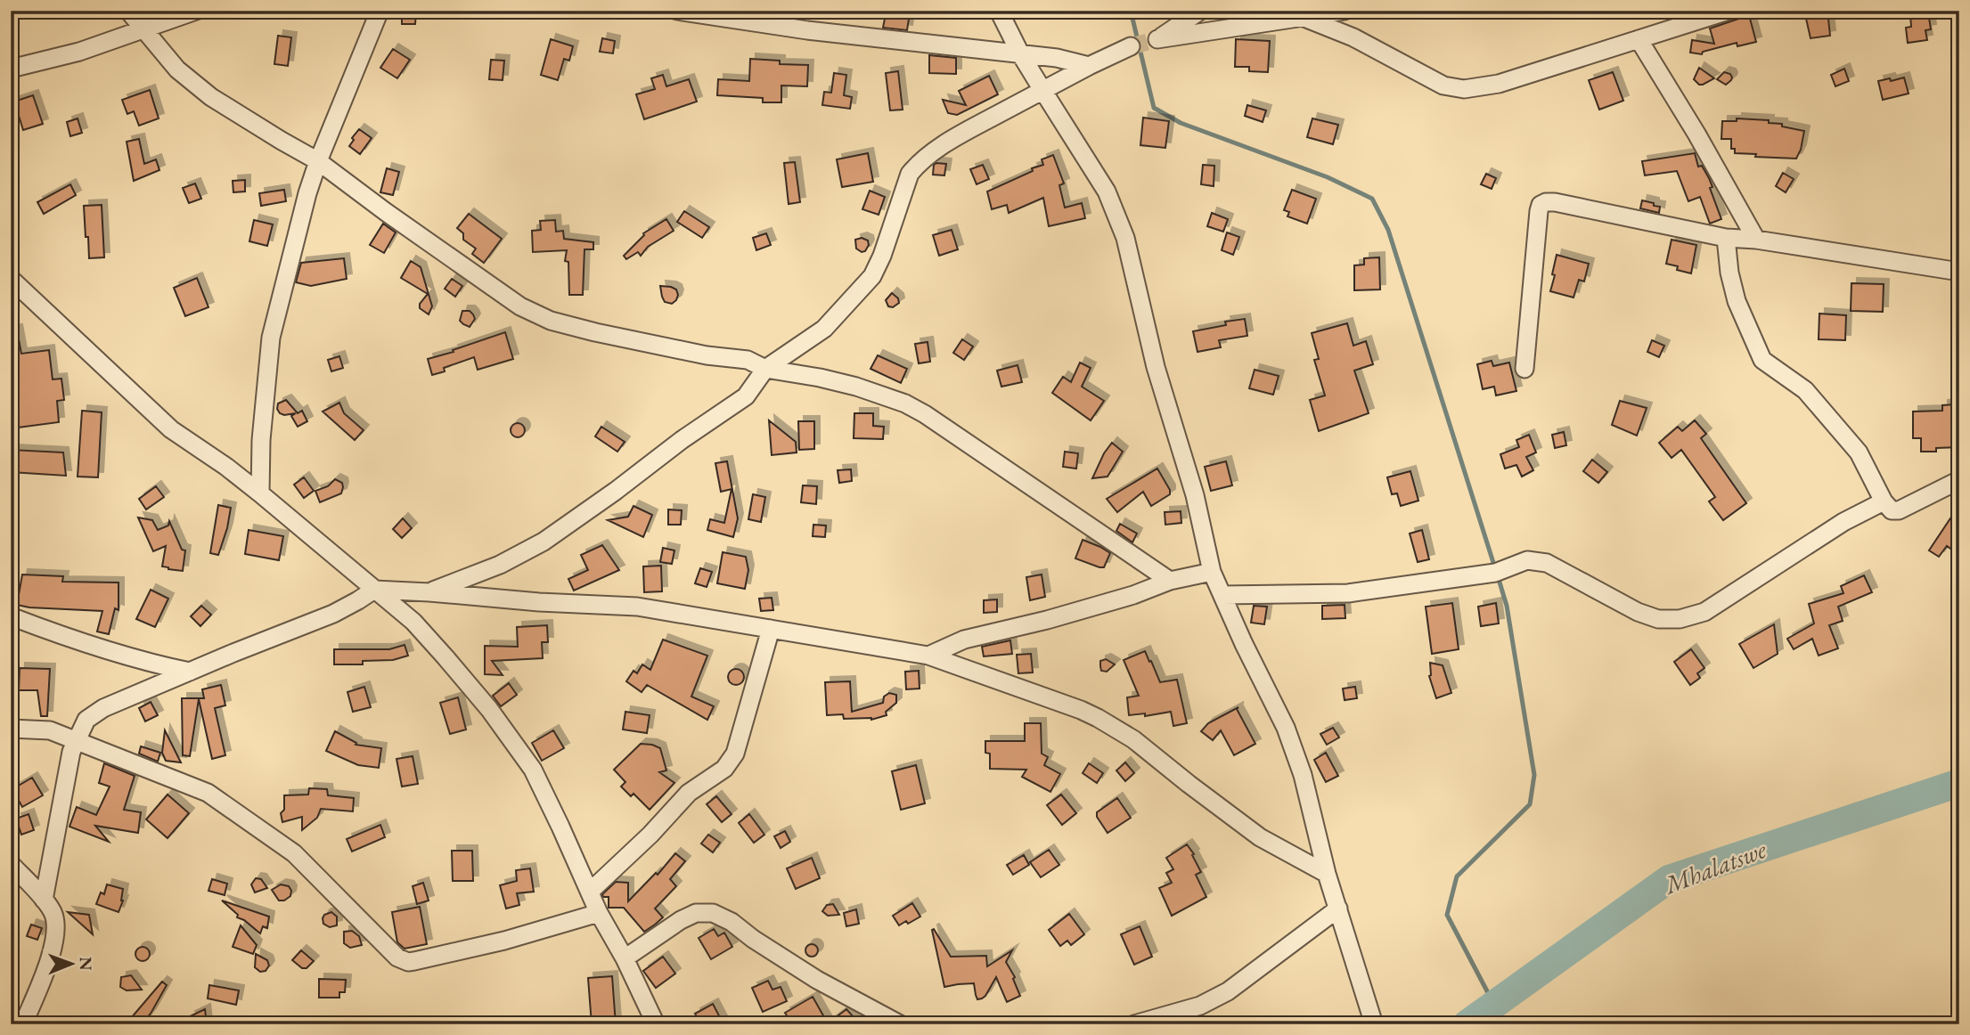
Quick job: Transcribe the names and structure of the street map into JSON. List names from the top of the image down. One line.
{"water":["Mhalatswe"],"north":"right"}
